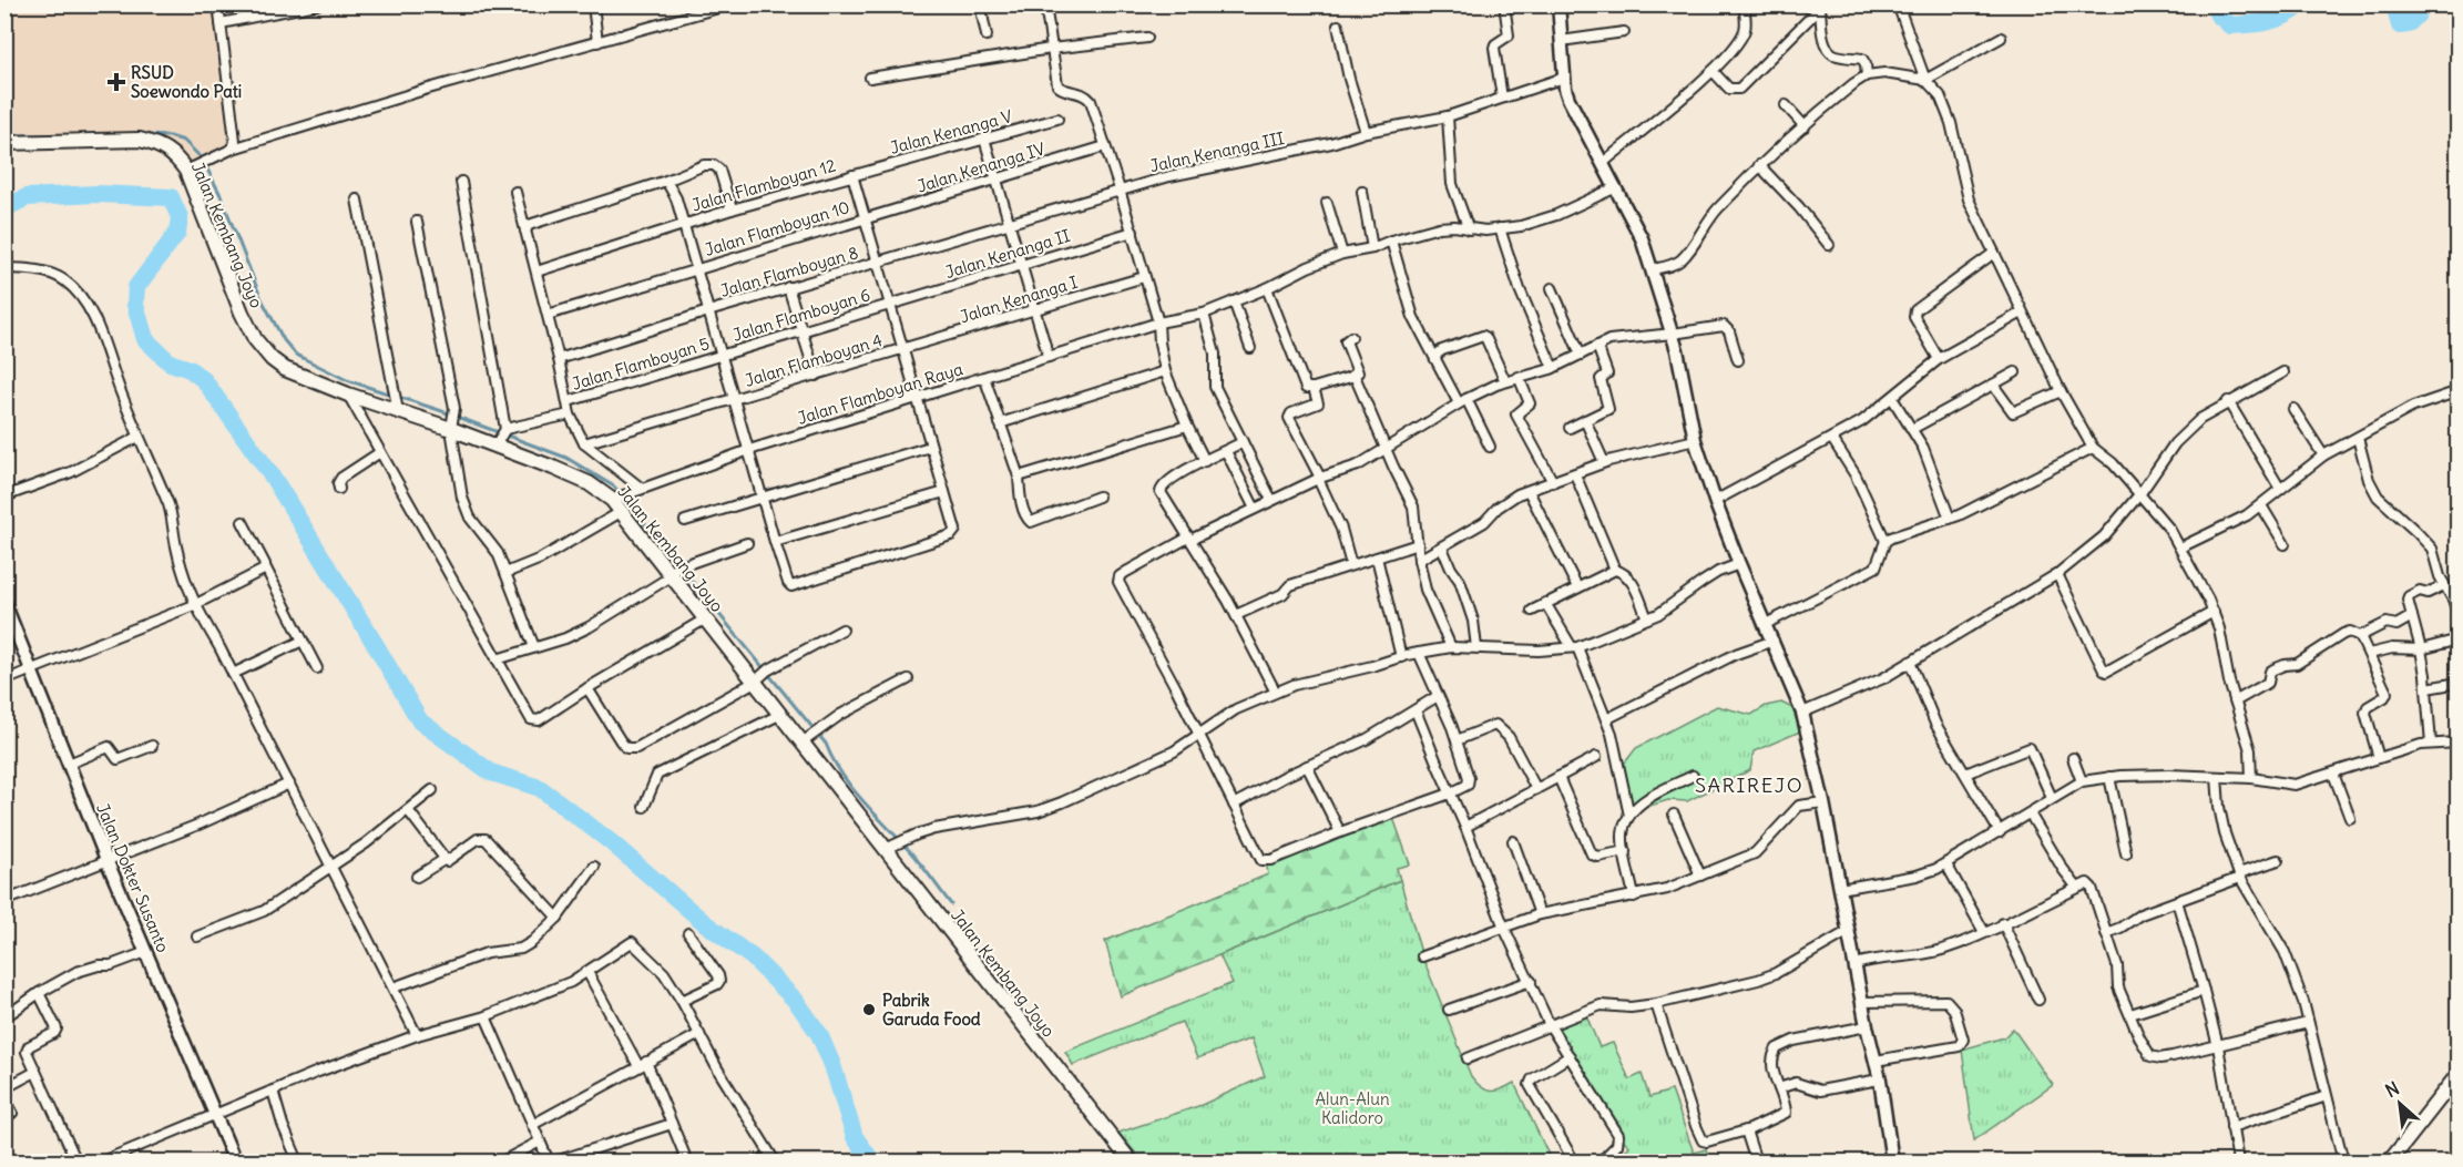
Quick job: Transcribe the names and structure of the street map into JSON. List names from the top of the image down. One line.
{"streets":{"main road":["Jalan Kembang Joyo"],"street":["Jalan Kenanga V","Jalan Kenanga III","Jalan Kenanga IV","Jalan Flamboyan 12","Jalan Flamboyan 10","Jalan Kenanga II","Jalan Flamboyan 8","Jalan Kenanga I","Jalan Flamboyan 6","Jalan Flamboyan 4","Jalan Flamboyan 5","Jalan Flamboyan Raya","Jalan Dokter Susanto"]},"crossings":[["Jalan Kenanga V","Jalan Flamboyan 12"],["Jalan Kenanga III","Jalan Flamboyan 8"],["Jalan Kenanga IV","Jalan Flamboyan 10"],["Jalan Kembang Joyo","Jalan Flamboyan Raya"],["Jalan Kenanga II","Jalan Flamboyan 6"],["Jalan Kenanga I","Jalan Flamboyan 4"],["Jalan Flamboyan 6","Jalan Flamboyan 5"]],"districts":["SARIREJO"],"parks":["Alun-Alun Kalidoro"],"places":{"health":["RSUD Soewondo Pati"],"other":["Pabrik Garuda Food"]},"north":"top left"}
